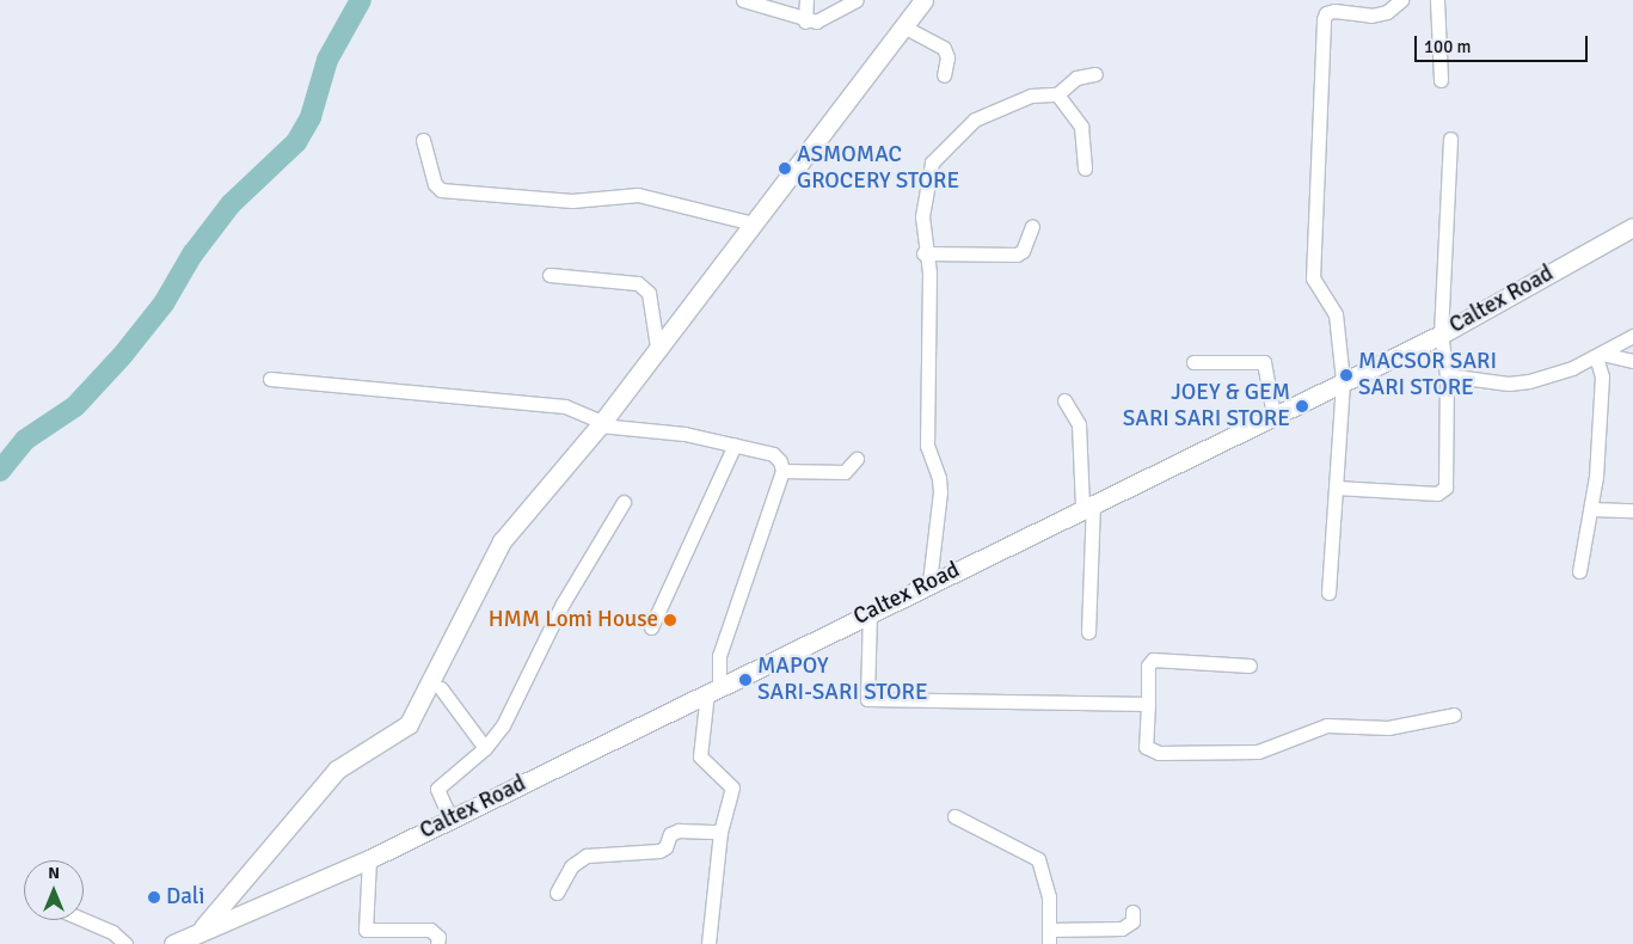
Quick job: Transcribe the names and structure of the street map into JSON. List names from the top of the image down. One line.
{"streets":{"street":["Caltex Road"]},"places":["ASMOMAC GROCERY STORE","MACSOR SARI SARI STORE","JOEY & GEM SARI SARI STORE","HMM Lomi House","MAPOY SARI-SARI STORE","Dali"],"scale_bar":"100 m","north":"top"}
